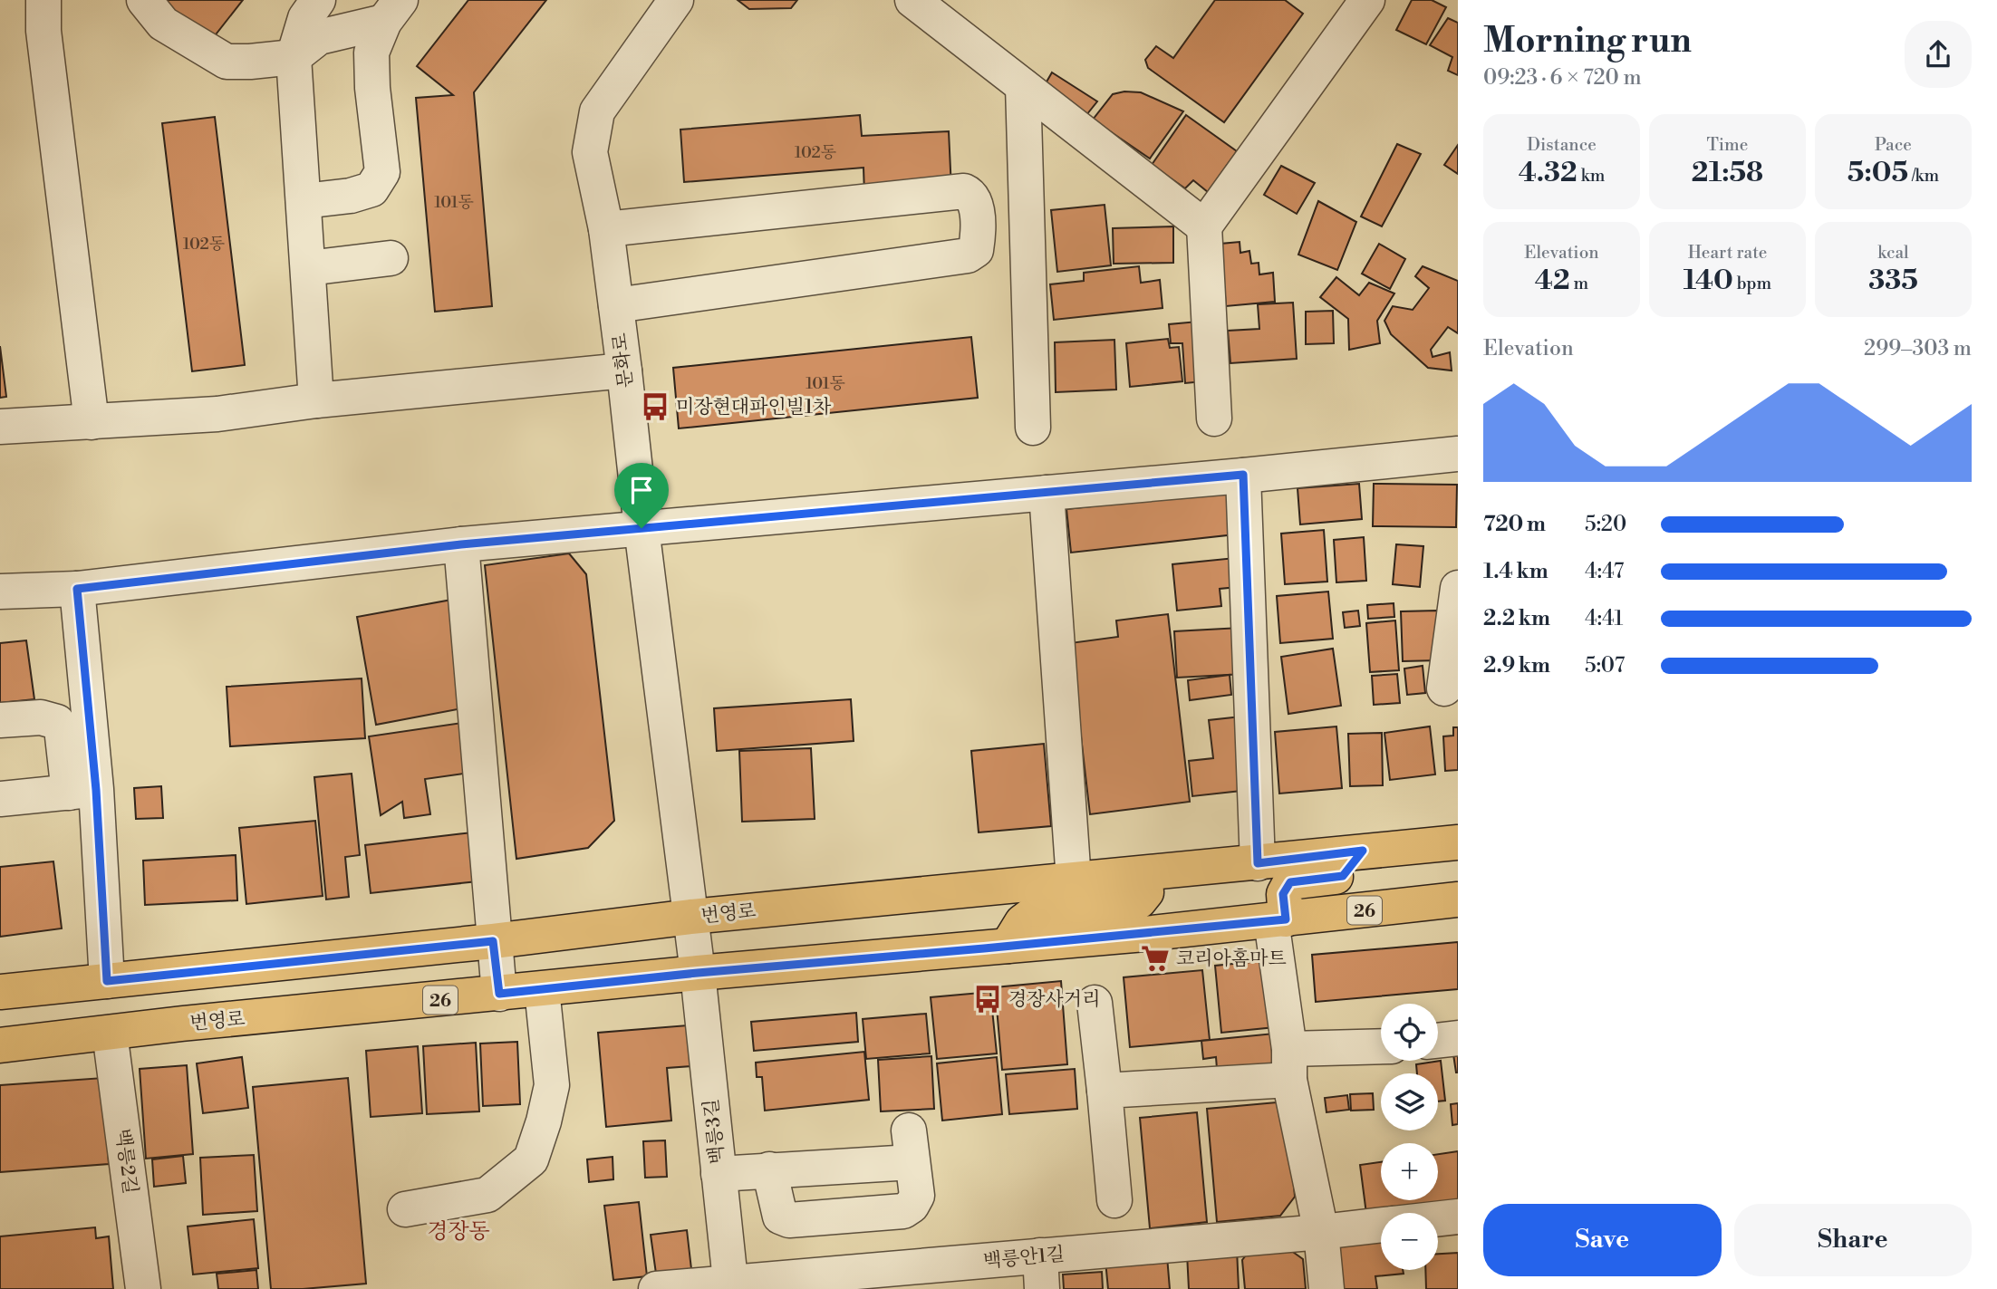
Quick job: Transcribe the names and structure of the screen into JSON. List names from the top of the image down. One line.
{"streets":{"main road":["26","번영로"],"street":["문화로","백릉3길","백릉2길","백릉안1길"]},"crossings":[["문화로","번영로"],["문화로","백릉3길"],["번영로","백릉3길"],["번영로","백릉2길"],["백릉3길","백릉안1길"]],"districts":["경장동"],"places":{"bus stop":["미장현대파인빌1차","경장사거리"],"supermarket":["코리아홈마트"]},"house_numbers":["102동","101동","102동","101동"],"page":{"heading":["Morning run","09:23 · 6 × 720 m"],"stats":[["Distance","4.32 km"],["Time","21:58"],["Pace","5:05 /km"],["Elevation","42 m"],["Heart rate","140 bpm"],["kcal","335"]],"chart":["Elevation","299–303 m"],"list":[{"name":"720 m","note":"5:20"},{"name":"1.4 km","note":"4:47"},{"name":"2.2 km","note":"4:41"},{"name":"2.9 km","note":"5:07"}],"map_buttons":["+","−"],"buttons":["Save","Share"]}}
